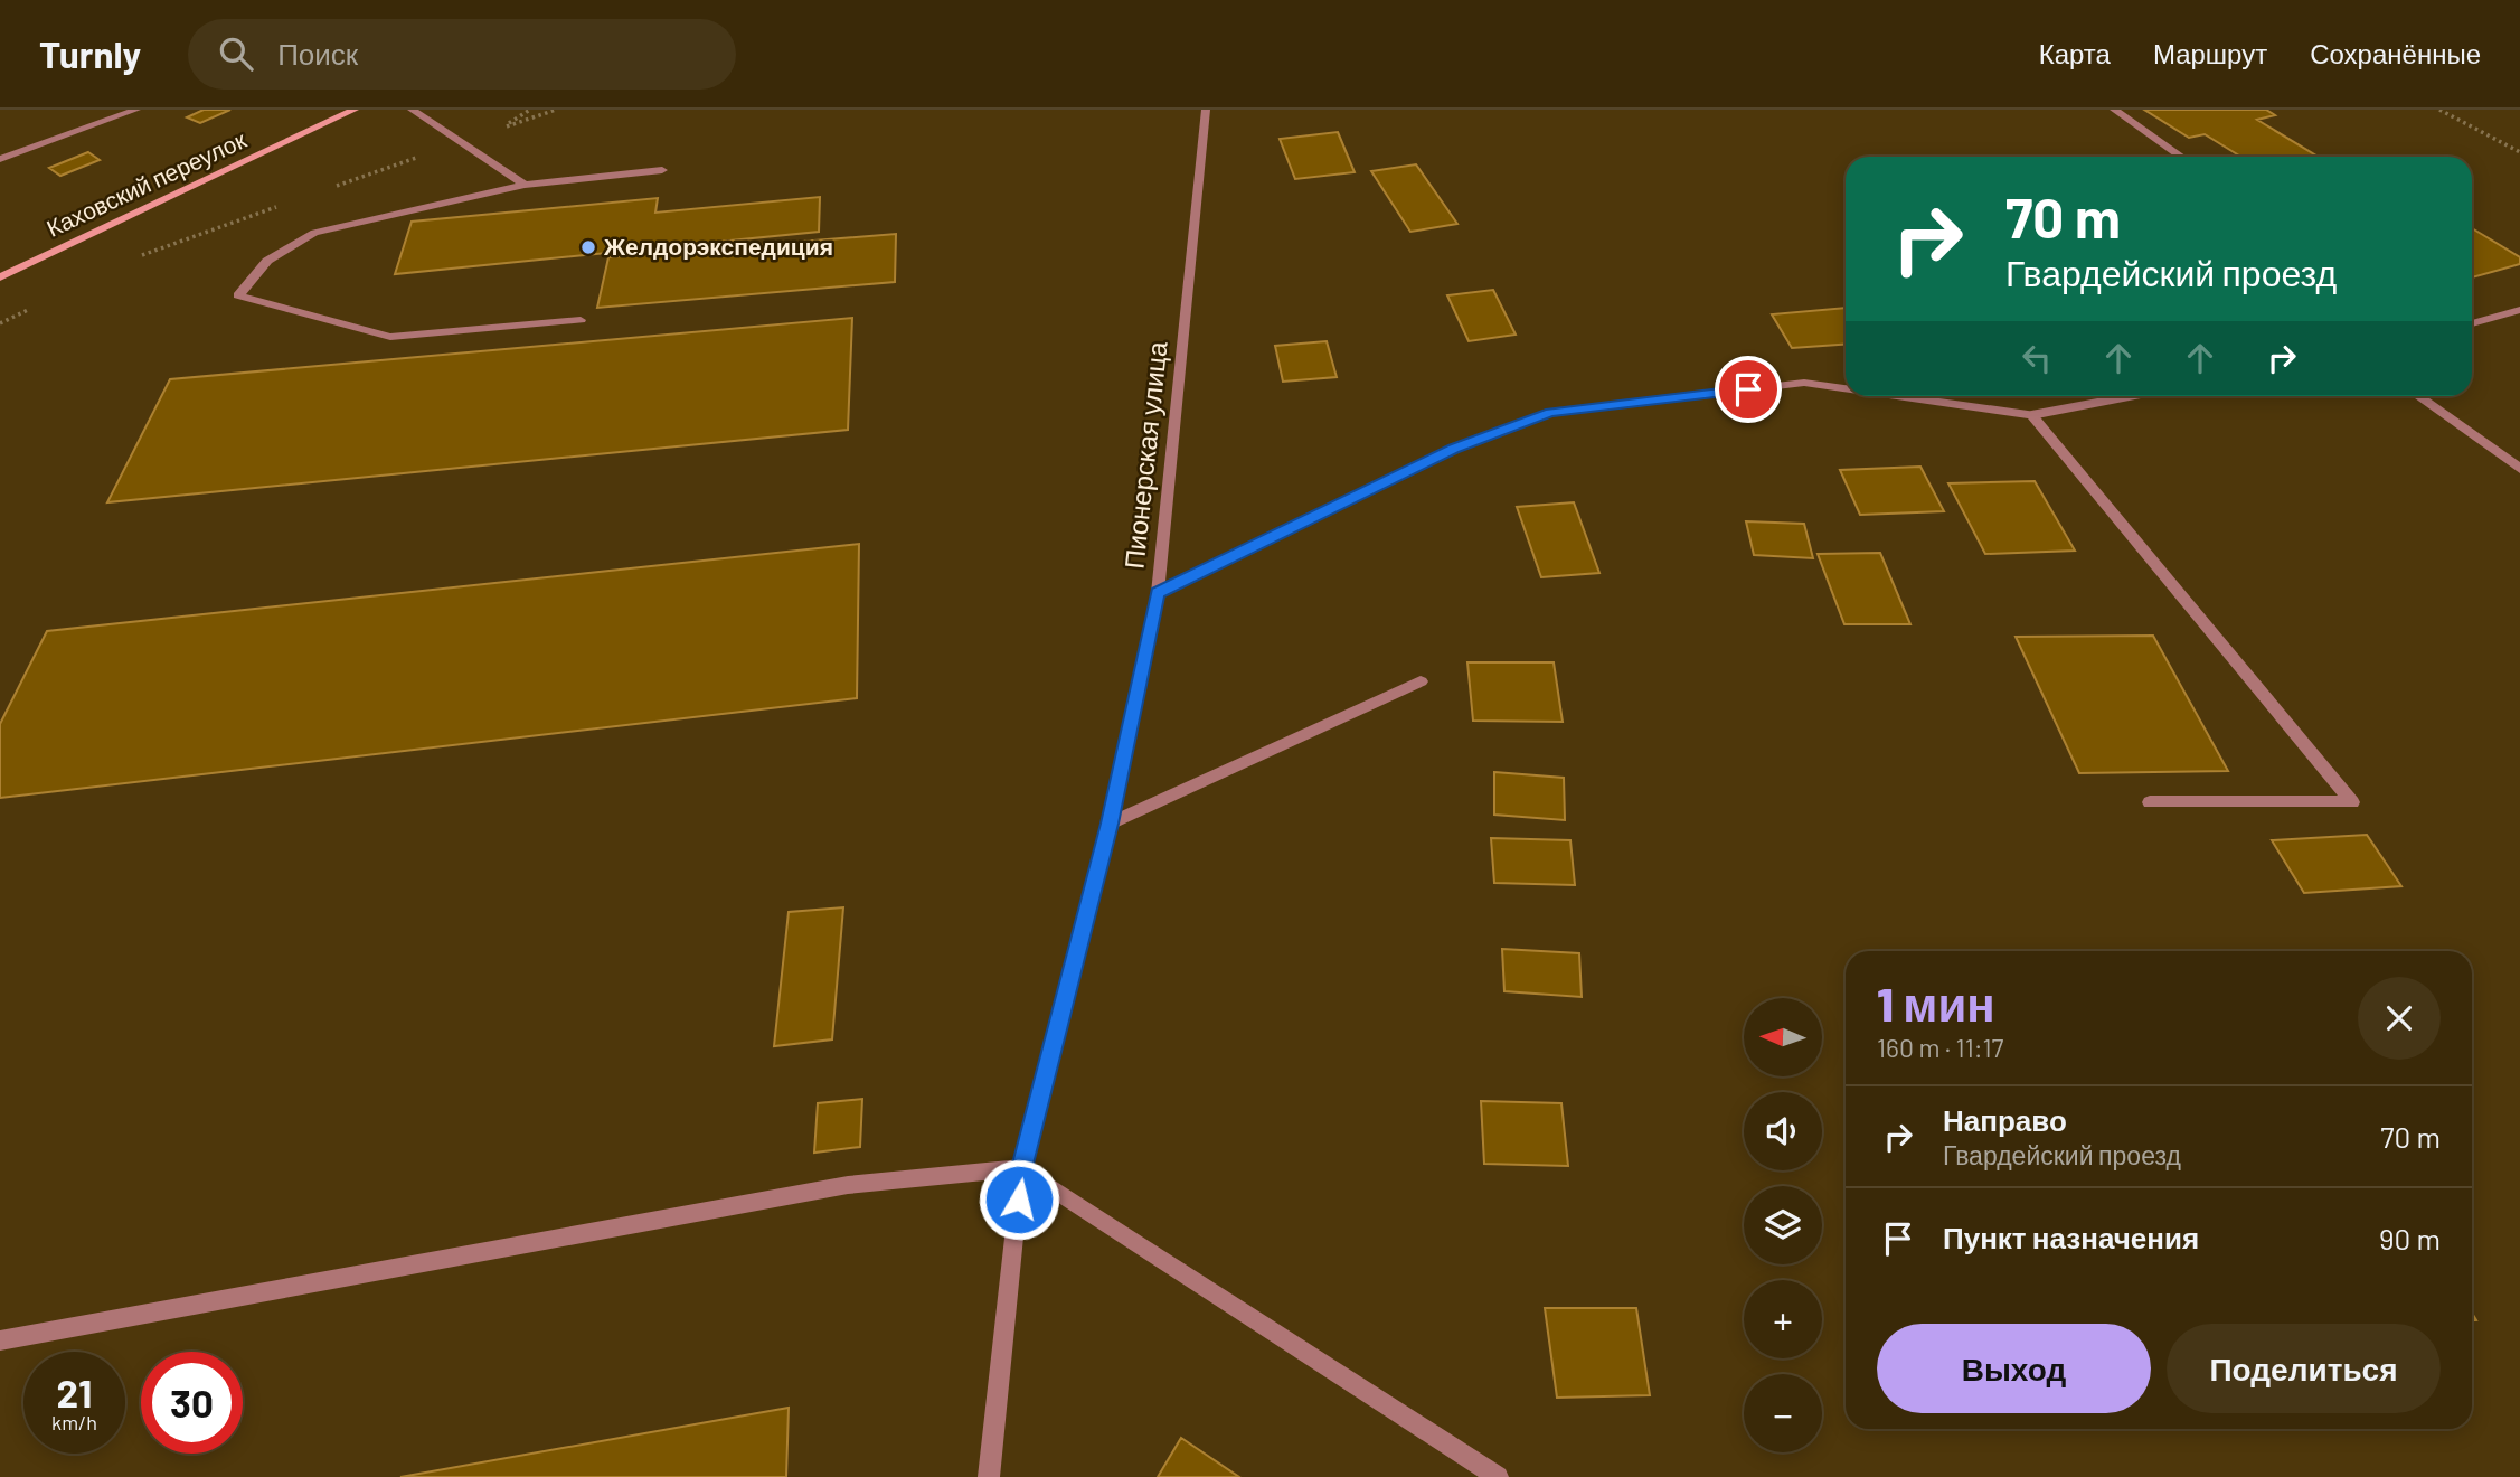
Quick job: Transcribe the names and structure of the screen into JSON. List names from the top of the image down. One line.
{"streets":{"main road":["Каховский переулок"],"street":["Пионерская улица"]},"places":["Желдорэкспедиция"],"north":"left","page":{"header":"Turnly","search":"Поиск","nav":["Карта","Маршрут","Сохранённые"],"turn":["70 m","Гвардейский проезд"],"heading":["1 мин","160 m · 11:17"],"map_buttons":["+","−"],"list":[{"name":"Направо","note":"Гвардейский проезд","value":"70 m"},{"name":"Пункт назначения","value":"90 m"}],"buttons":["Выход","Поделиться"],"speed":"21 km/h","limit":"30"}}
